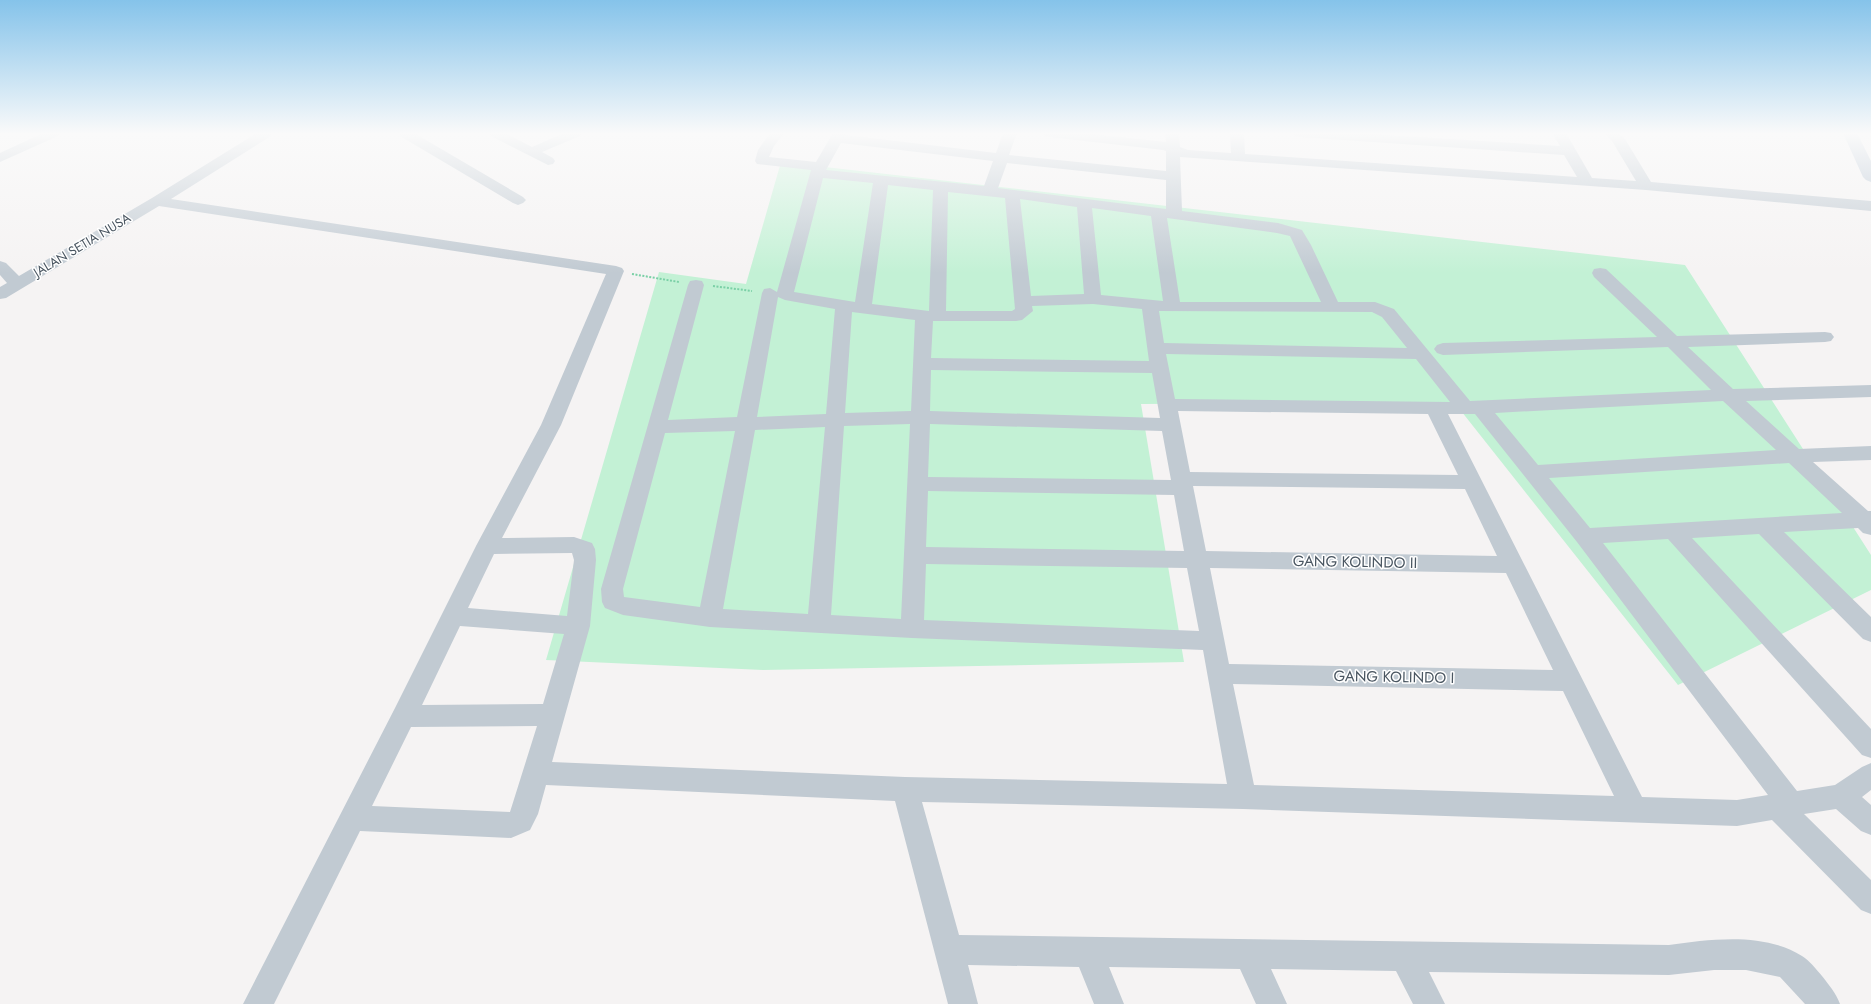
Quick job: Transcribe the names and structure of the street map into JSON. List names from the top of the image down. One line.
{"streets":{"street":["JALAN SETIA NUSA","GANG KOLINDO II","GANG KOLINDO I"]}}
